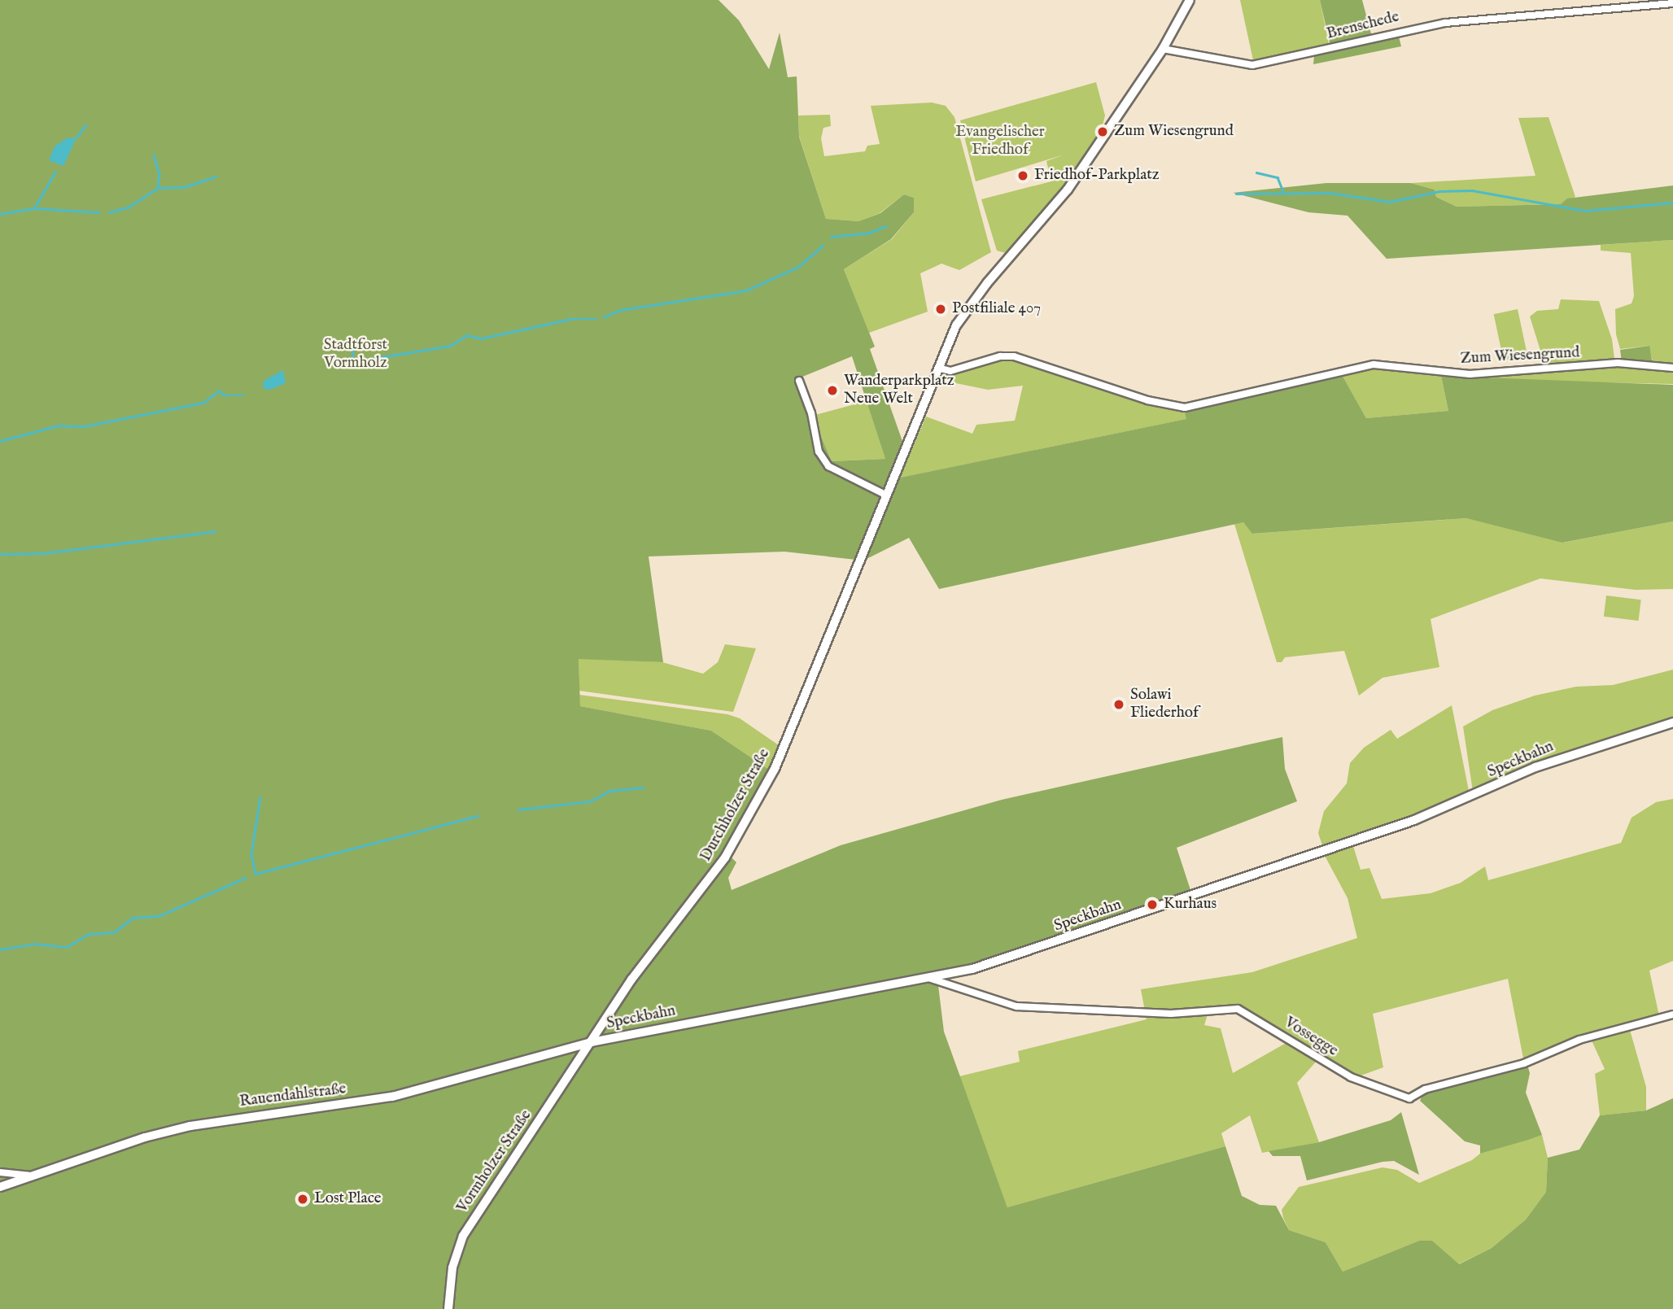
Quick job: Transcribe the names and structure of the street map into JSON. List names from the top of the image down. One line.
{"streets":{"street":["Brenschede","Zum Wiesengrund","Speckbahn","Durchholzer Straße","Vossegge","Rauendahlstraße","Vormholzer Straße"]},"crossings":[["Brenschede","Durchholzer Straße"],["Zum Wiesengrund","Durchholzer Straße"],["Speckbahn","Durchholzer Straße"],["Speckbahn","Vossegge"],["Speckbahn","Rauendahlstraße"],["Speckbahn","Vormholzer Straße"],["Durchholzer Straße","Rauendahlstraße"],["Durchholzer Straße","Vormholzer Straße"],["Rauendahlstraße","Vormholzer Straße"]],"parks":["Evangelischer Friedhof","Stadtforst Vormholz"],"places":["Zum Wiesengrund","Friedhof-Parkplatz","Postfiliale 407","Wanderparkplatz Neue Welt","Solawi Fliederhof","Kurhaus","Lost Place"]}
